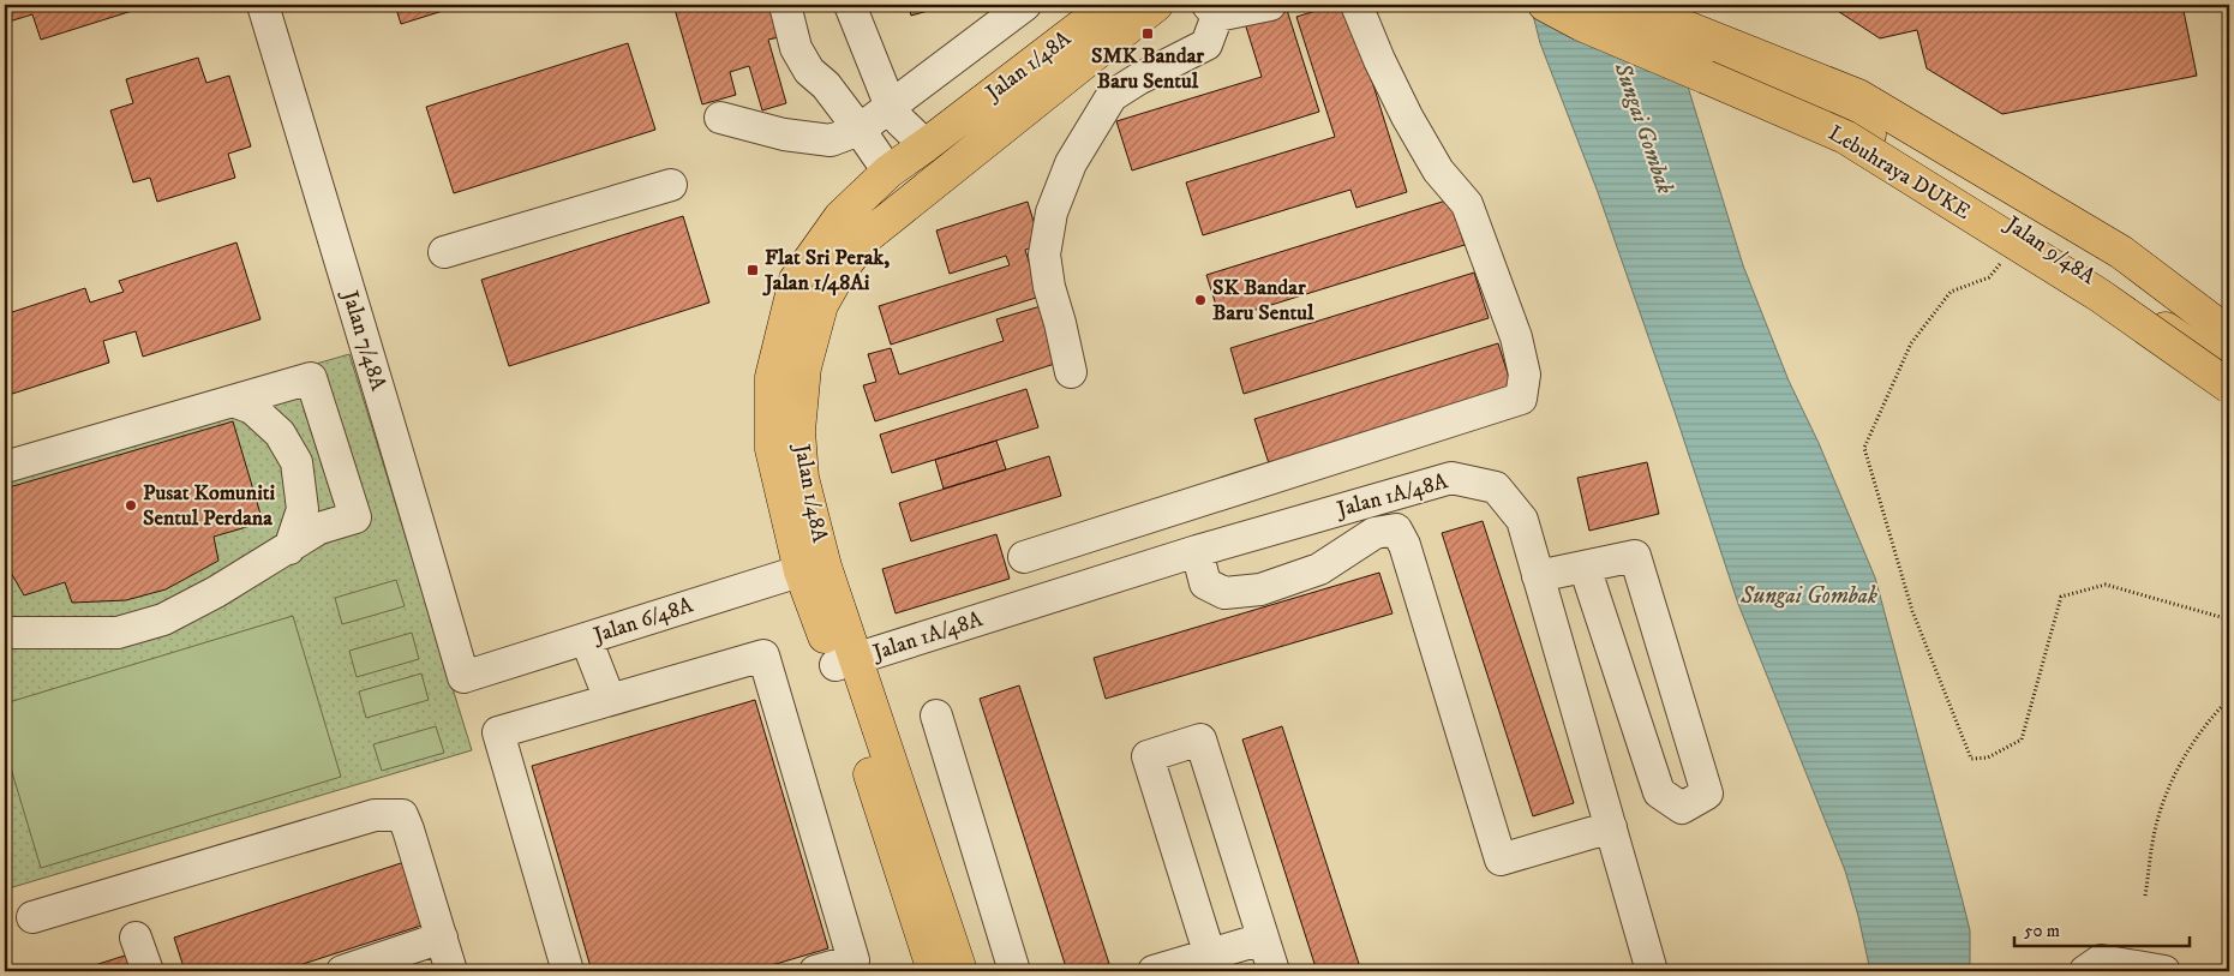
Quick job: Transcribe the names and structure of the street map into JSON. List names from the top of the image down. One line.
{"streets":{"main road":["Jalan 1/48A","Lebuhraya DUKE","Jalan 9/48A"],"street":["Jalan 7/48A","Jalan 1A/48A","Jalan 6/48A"]},"crossings":[["Jalan 1/48A","Jalan 1A/48A"],["Jalan 1/48A","Jalan 6/48A"],["Jalan 7/48A","Jalan 6/48A"]],"water":["Sungai Gombak"],"places":{"transit":["SMK Bandar Baru Sentul","Flat Sri Perak, Jalan 1/48Ai"],"other":["SK Bandar Baru Sentul","Pusat Komuniti Sentul Perdana"]},"scale_bar":"50 m"}
